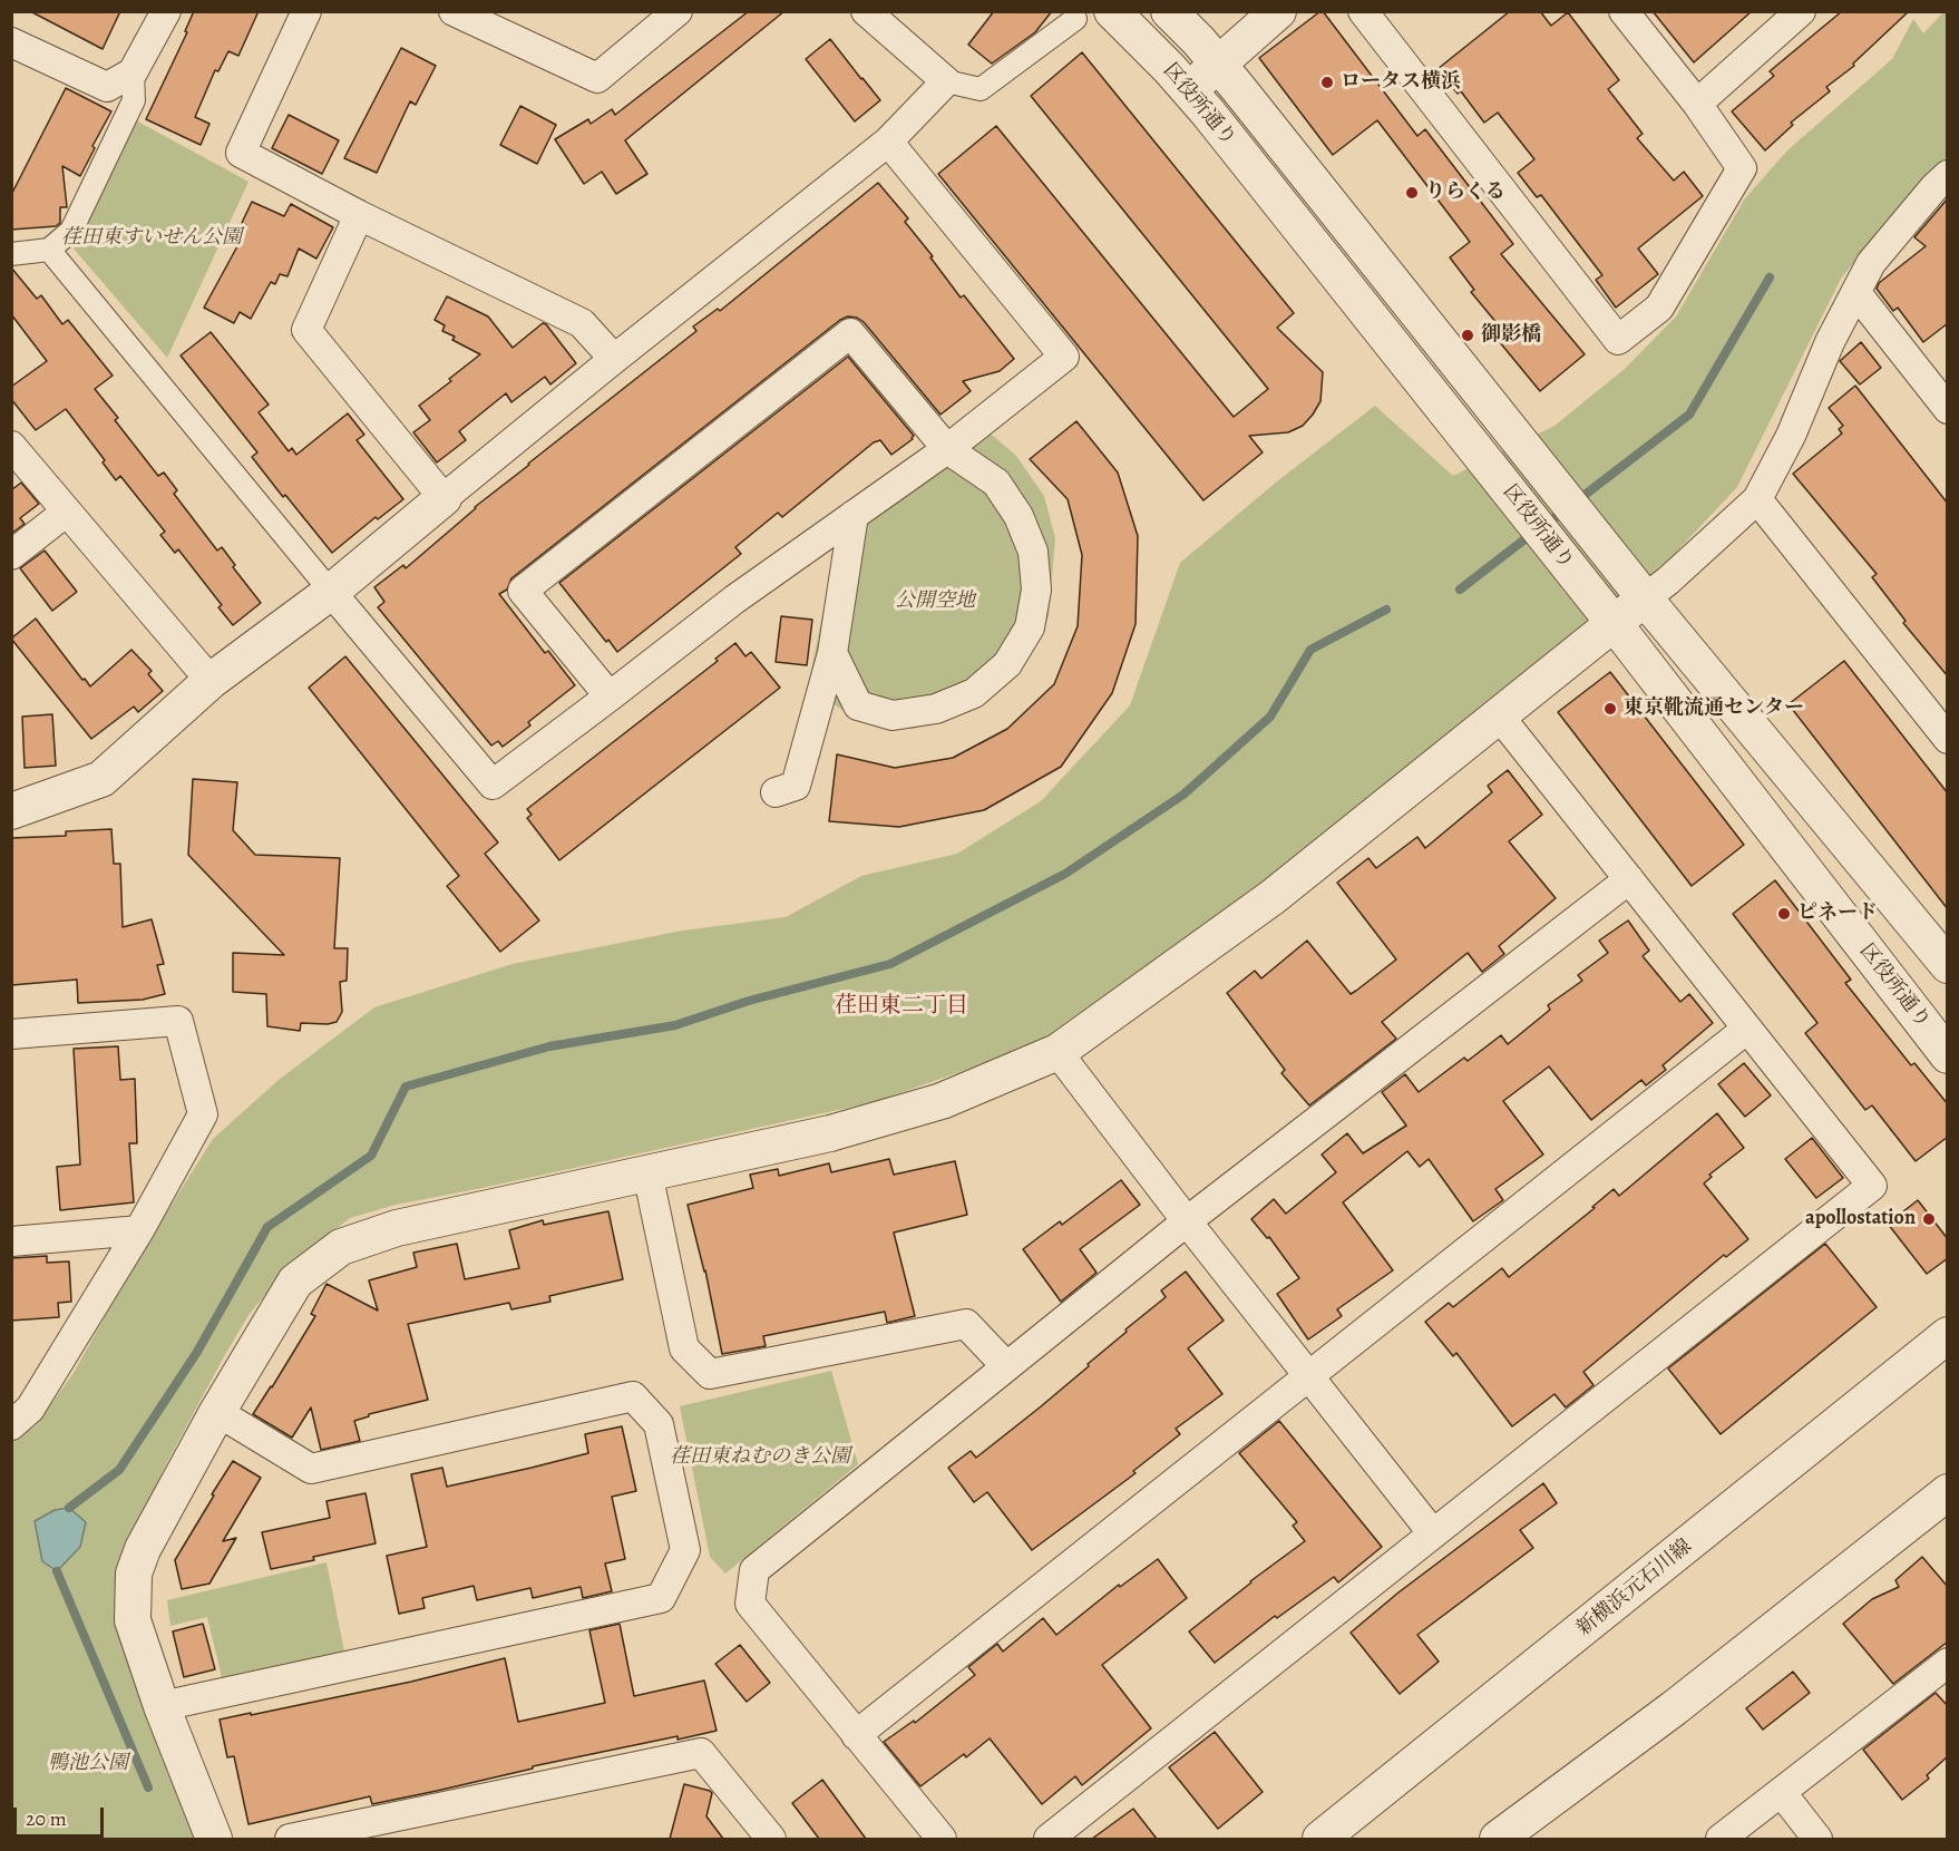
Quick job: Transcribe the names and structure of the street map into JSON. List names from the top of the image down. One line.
{"streets":{"street":["区役所通り","新横浜元石川線"]},"districts":["荏田東二丁目"],"parks":["荏田東すいせん公園","公開空地","荏田東ねむのき公園","鴨池公園"],"places":["ロータス横浜","りらくる","御影橋","東京靴流通センター","ピネード","apollostation"],"scale_bar":"20 m"}
